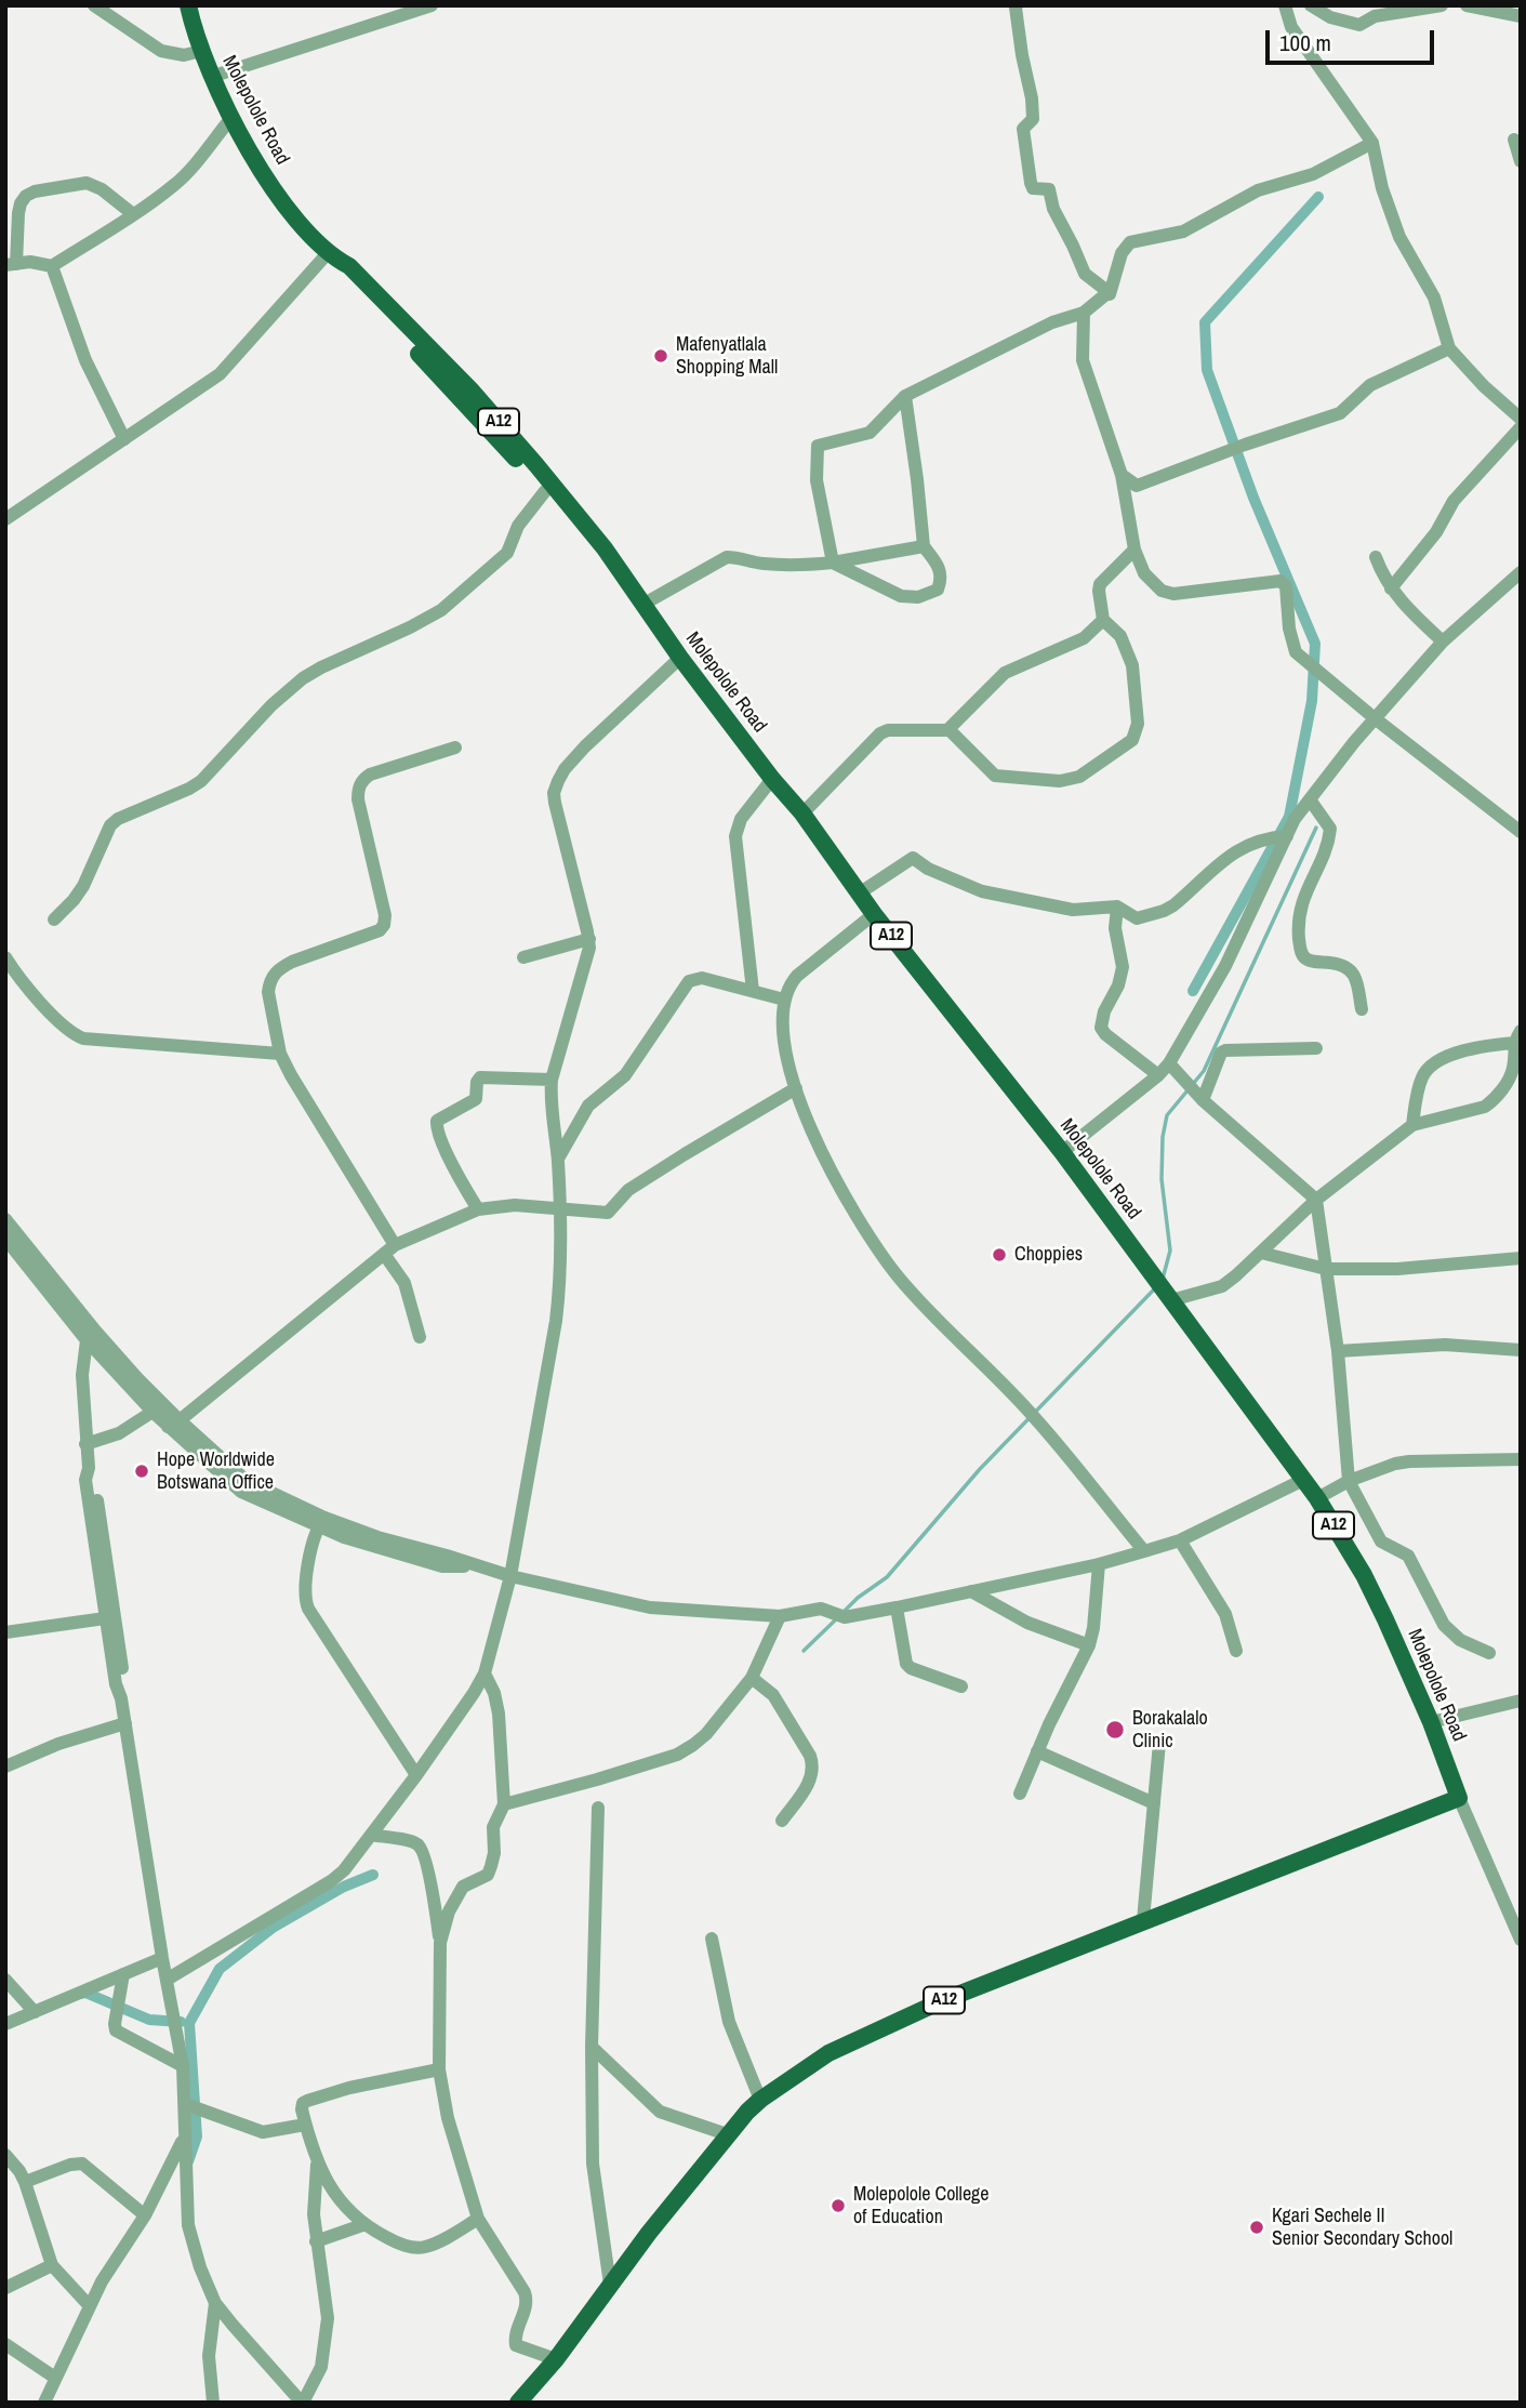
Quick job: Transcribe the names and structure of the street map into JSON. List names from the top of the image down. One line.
{"streets":{"main road":["Molepolole Road","A12"]},"crossings":[["Molepolole Road","A12"]],"places":["Mafenyatlala Shopping Mall","Choppies","Hope Worldwide Botswana Office","Borakalalo Clinic","Molepolole College of Education","Kgari Sechele II Senior Secondary School"],"scale_bar":"100 m"}
